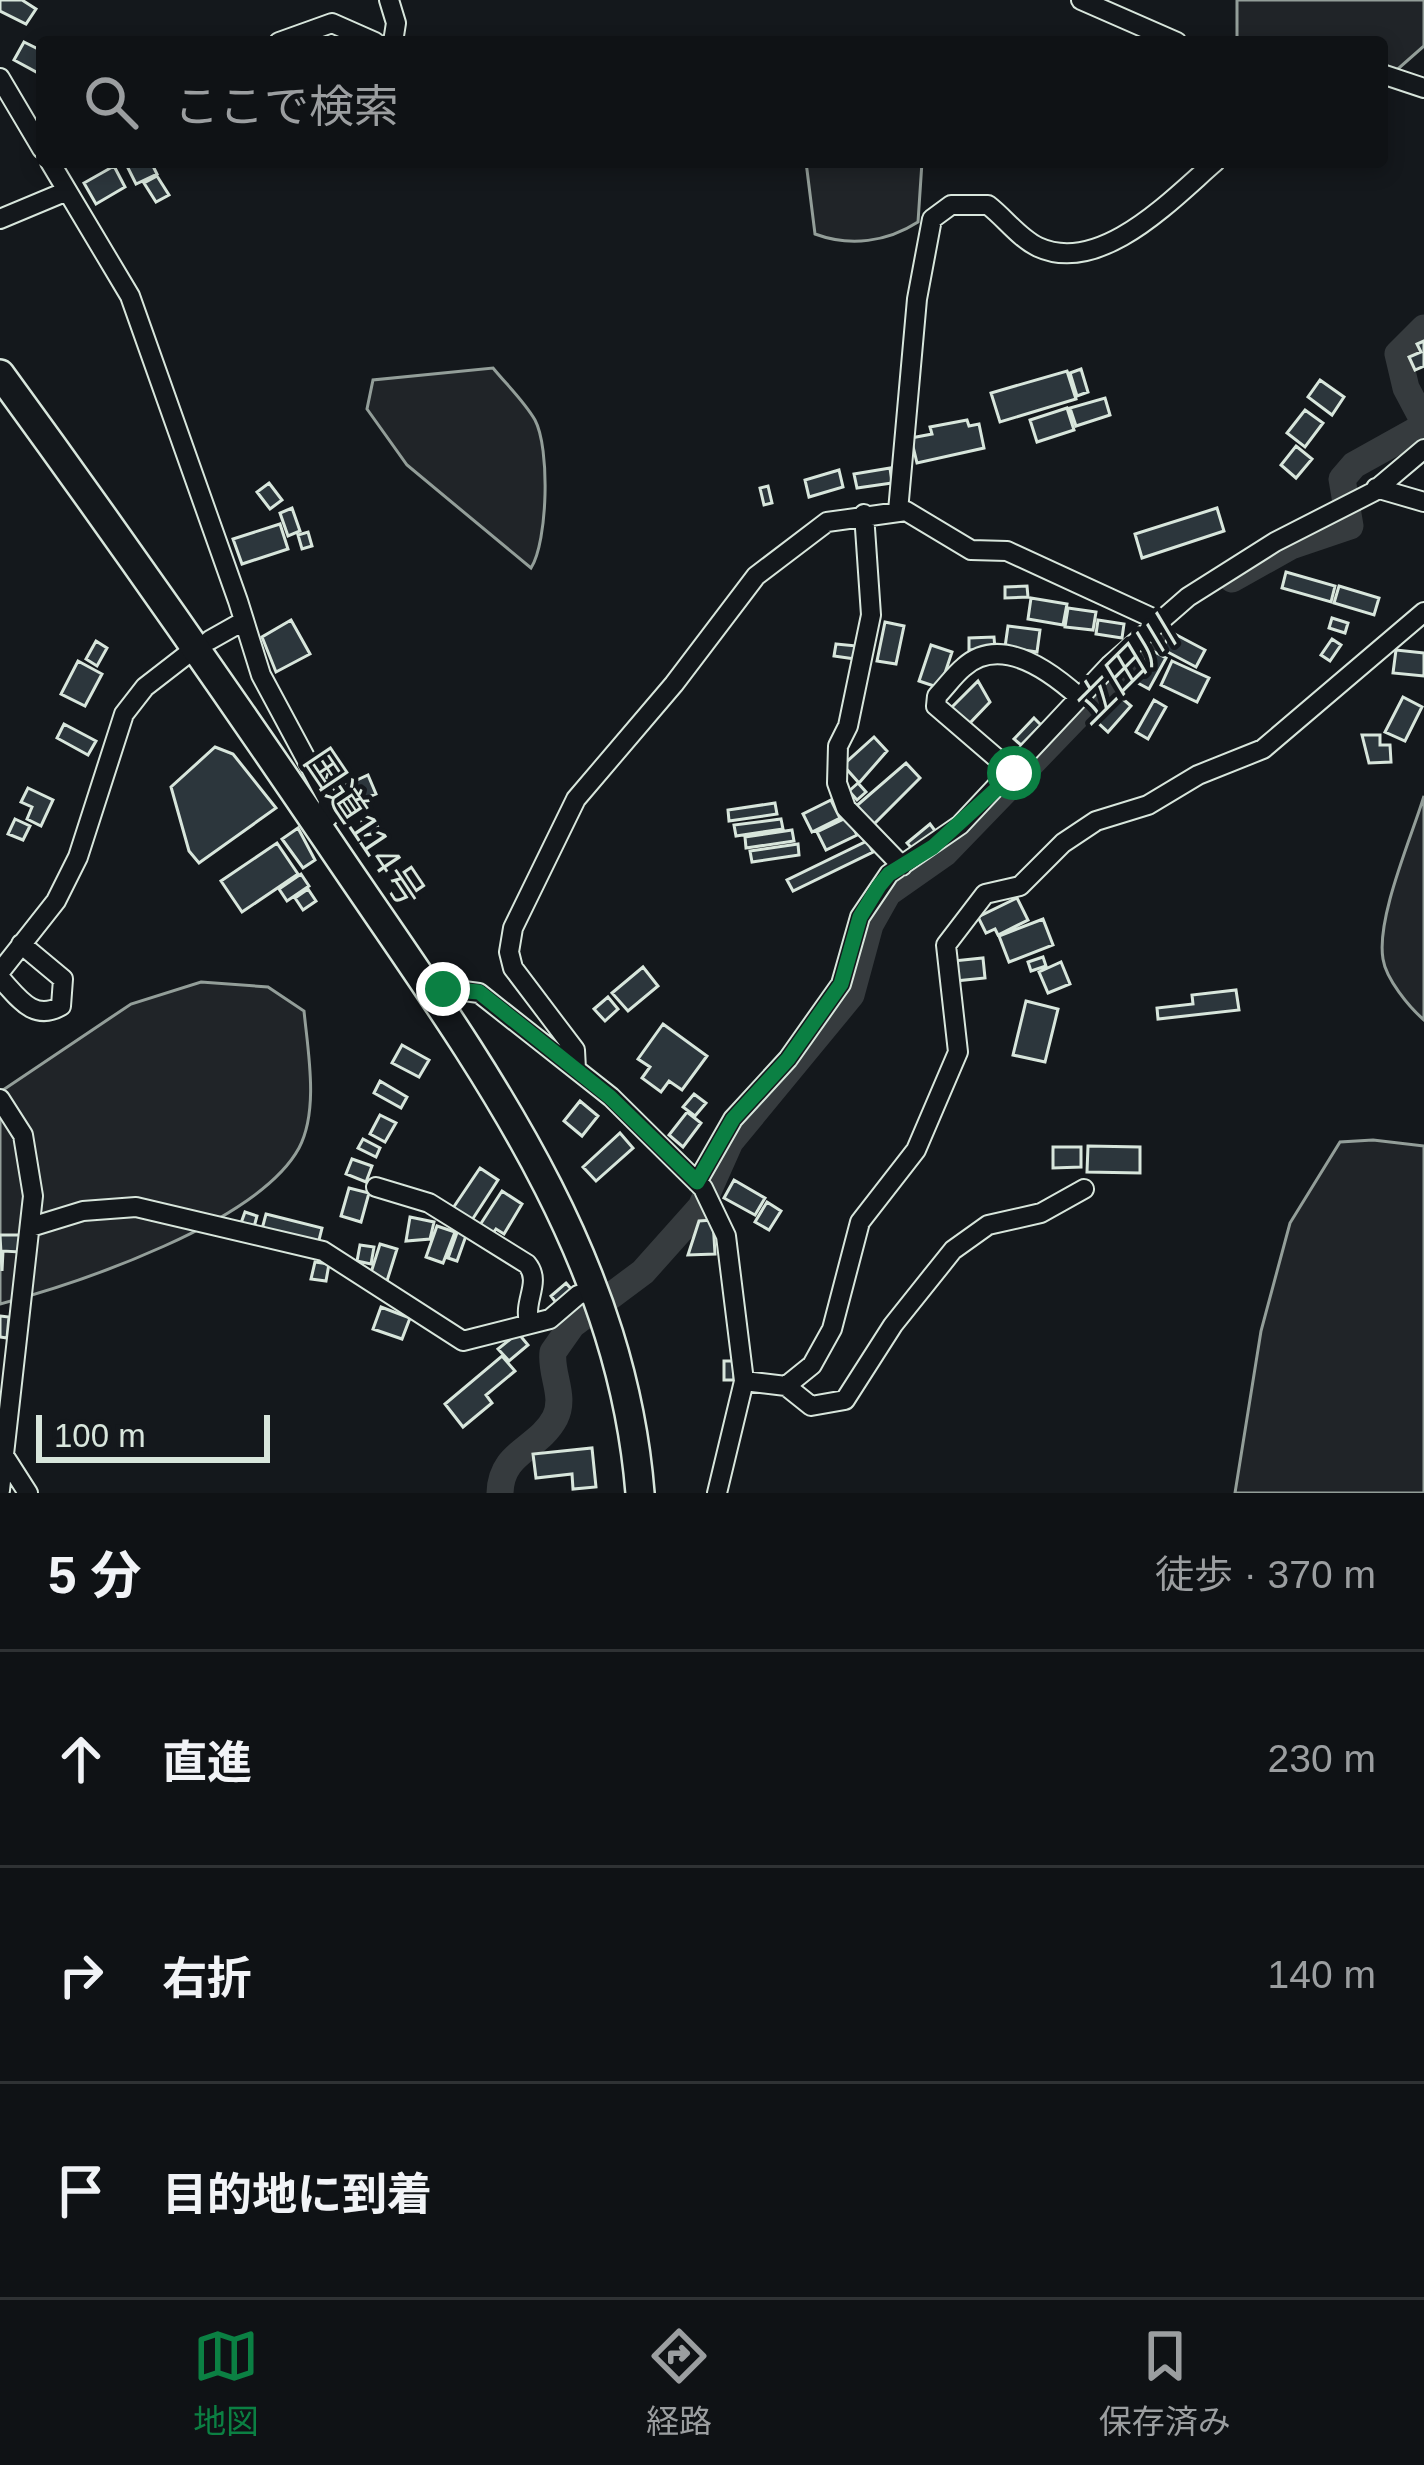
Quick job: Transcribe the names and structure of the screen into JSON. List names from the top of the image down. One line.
{"streets":{"highway":["国道114号"]},"water":["立田川"],"scale_bar":"100 m","page":{"search":"ここで検索","scale":"100 m","heading":["5 分","徒歩 · 370 m"],"list":[["直進","230 m"],["右折","140 m"],"目的地に到着"],"nav":["地図","経路","保存済み"]}}
